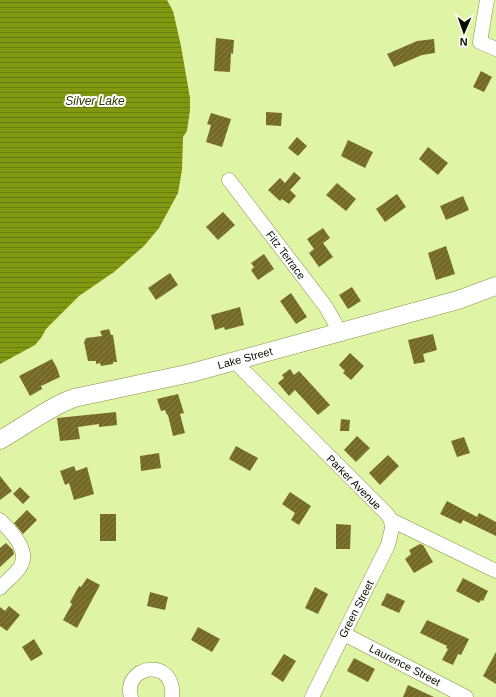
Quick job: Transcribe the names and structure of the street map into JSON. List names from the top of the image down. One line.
{"streets":{"street":["Fitz Terrace","Lake Street","Parker Avenue","Green Street","Laurence Street"]},"crossings":[["Fitz Terrace","Lake Street"],["Lake Street","Parker Avenue"],["Parker Avenue","Green Street"],["Green Street","Laurence Street"]],"water":["Silver Lake"],"north":"bottom"}
